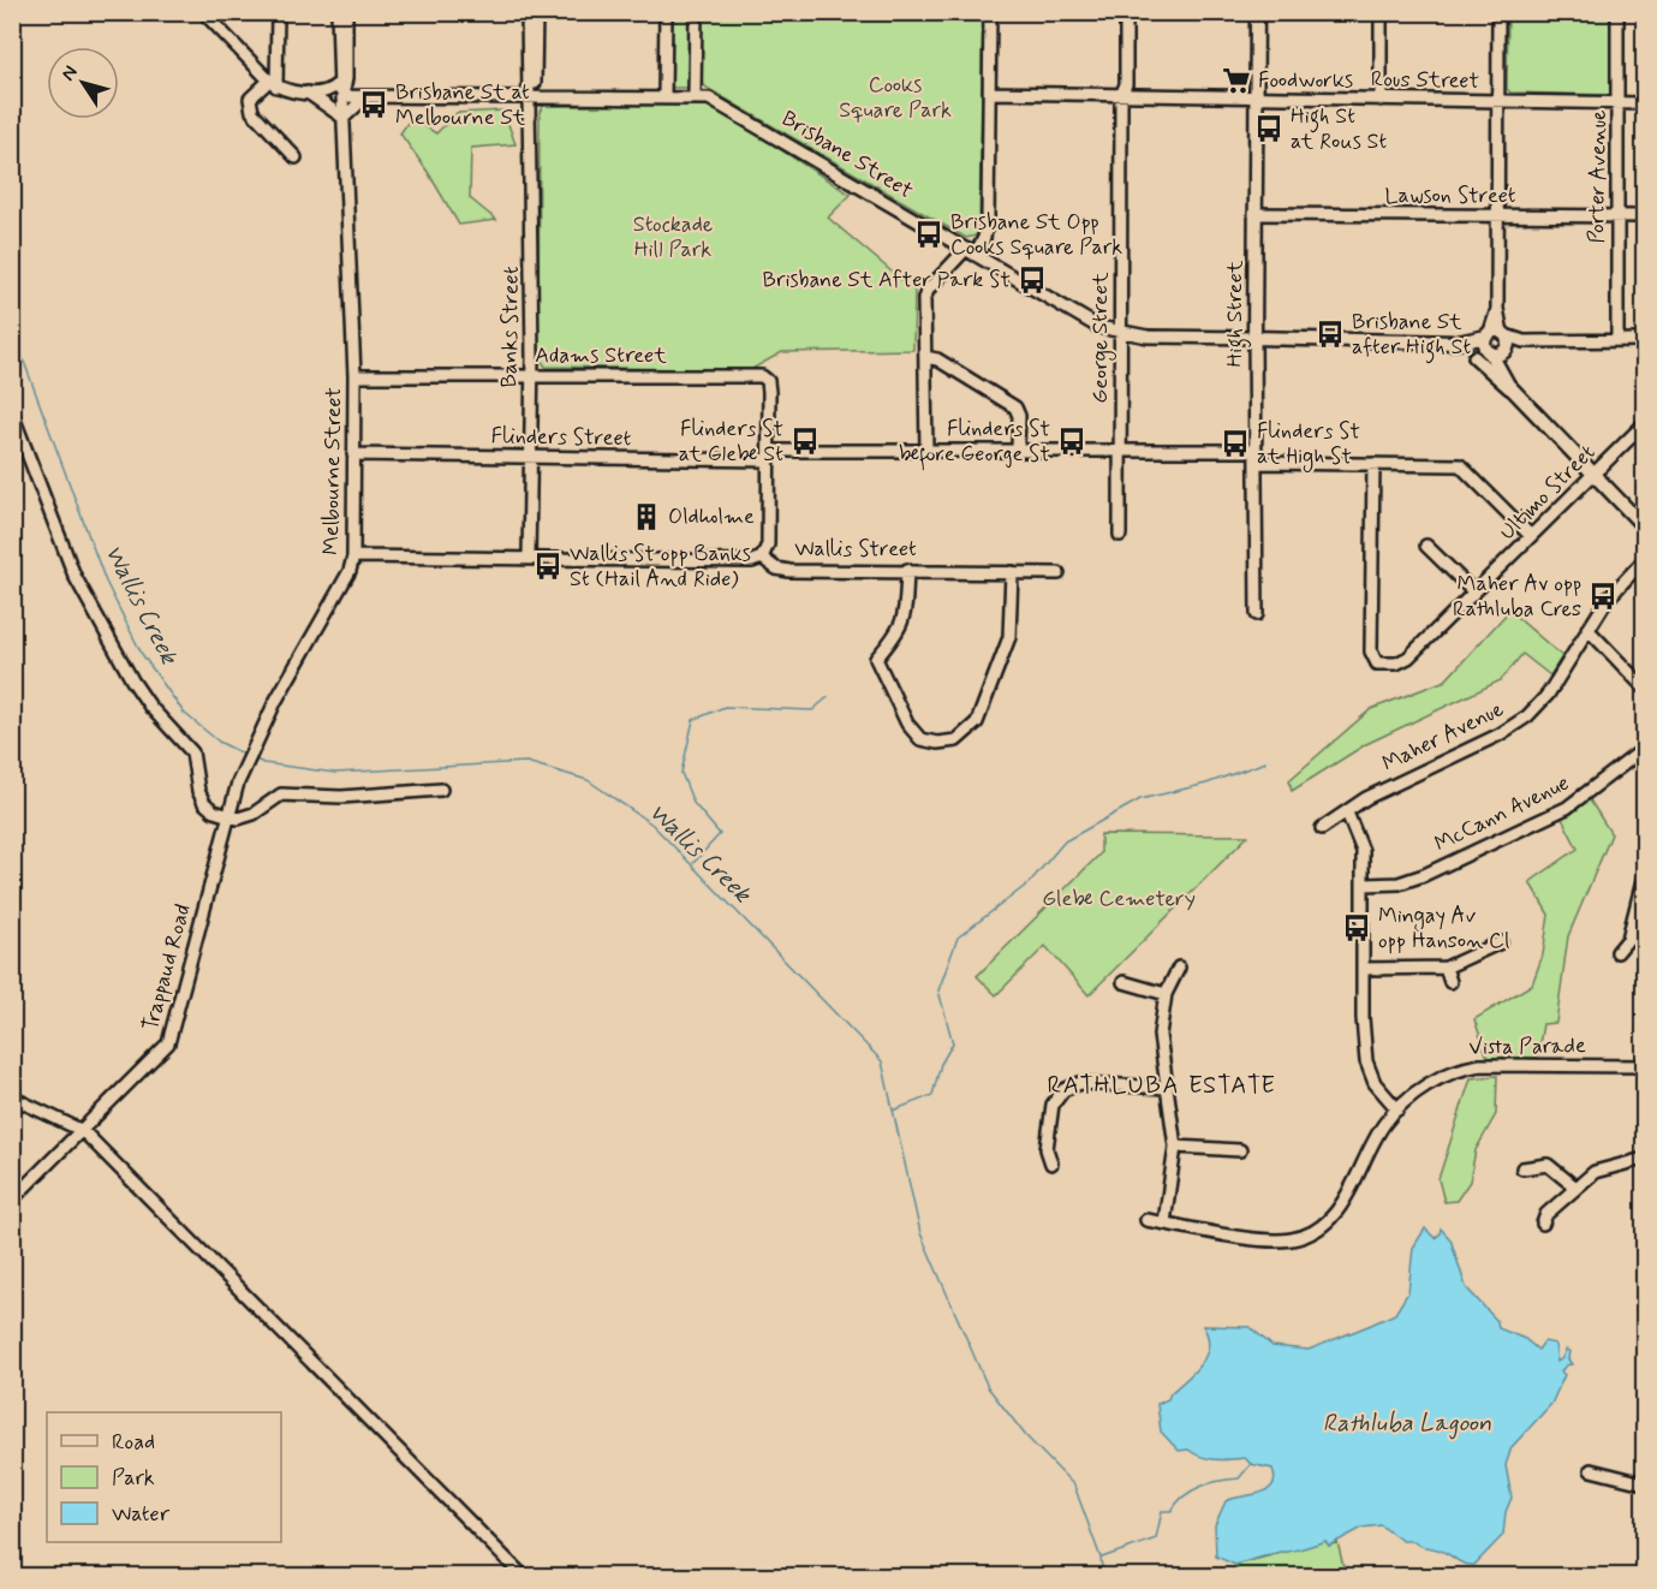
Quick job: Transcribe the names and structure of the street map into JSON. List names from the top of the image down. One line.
{"streets":{"main road":["Brisbane Street","High Street"],"street":["Rous Street","Porter Avenue","Lawson Street","Banks Street","George Street","Adams Street","Flinders Street","Melbourne Street","Ultimo Street","Wallis Street","Maher Avenue","McCann Avenue","Trappaud Road","Vista Parade"]},"crossings":[["Rous Street","Porter Avenue"],["Rous Street","High Street"],["Rous Street","George Street"],["Brisbane Street","Porter Avenue"],["Brisbane Street","High Street"],["Brisbane Street","Banks Street"],["Brisbane Street","George Street"],["Brisbane Street","Melbourne Street"],["Porter Avenue","Lawson Street"],["Lawson Street","High Street"],["High Street","Flinders Street"],["Banks Street","Adams Street"],["Banks Street","Flinders Street"],["Banks Street","Wallis Street"],["George Street","Flinders Street"],["Adams Street","Flinders Street"],["Adams Street","Melbourne Street"],["Flinders Street","Melbourne Street"],["Melbourne Street","Wallis Street"],["Melbourne Street","Trappaud Road"]],"districts":["RATHLUBA ESTATE"],"water":["Wallis Creek","Rathluba Lagoon"],"parks":["Cooks Square Park","Stockade Hill Park","Glebe Cemetery"],"places":{"supermarket":["Foodworks"],"bus stop":["Brisbane St at Melbourne St","High St at Rous St","Brisbane St Opp Cooks Square Park","Brisbane St After Park St","Brisbane St after High St","Flinders St at Glebe St","Flinders St before George St","Flinders St at High St","Wallis St opp Banks St (Hail And Ride)","Maher Av opp Rathluba Cres","Mingay Av opp Hanson Cl"],"building":["Oldholme"]},"legend":["Road","Park","Water"],"north":"top left"}
